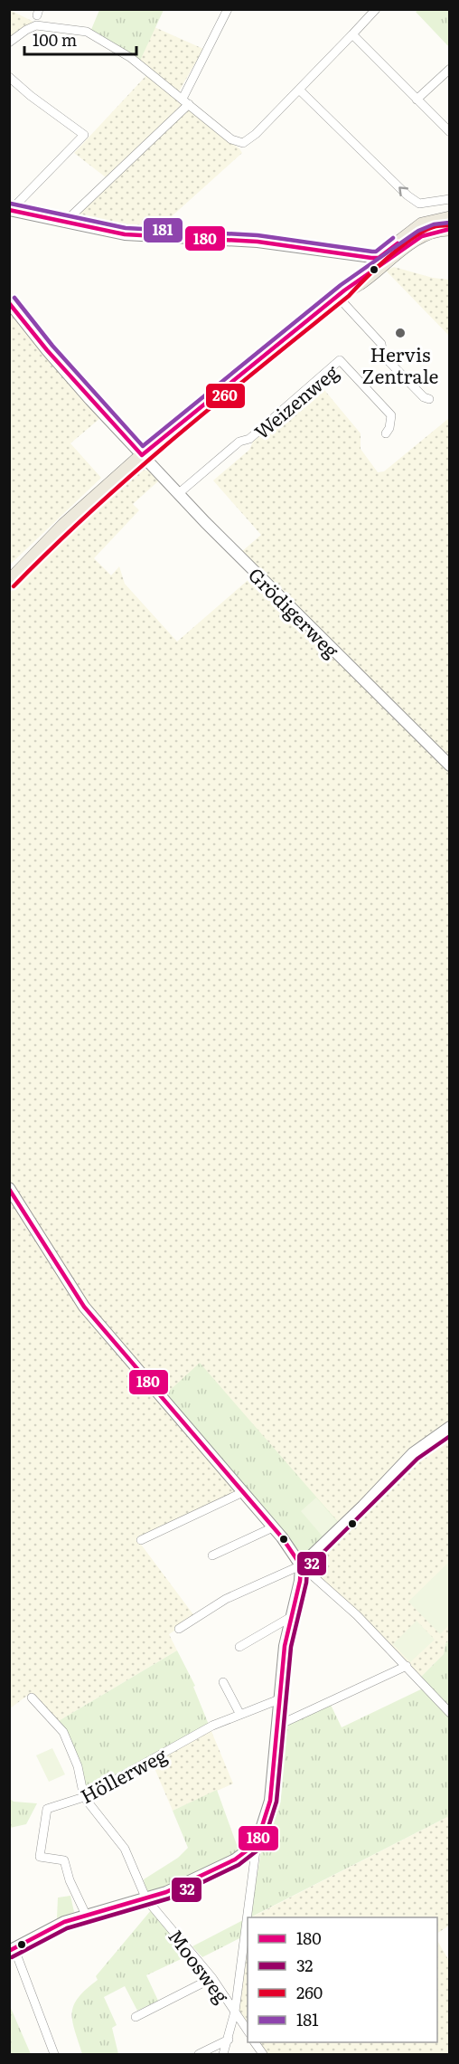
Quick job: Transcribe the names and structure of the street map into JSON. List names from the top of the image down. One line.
{"streets":{"street":["Weizenweg","Grödigerweg","Höllerweg","Moosweg"]},"crossings":[["Weizenweg","Grödigerweg"],["Höllerweg","Moosweg"]],"places":["Hervis Zentrale"],"lines":["transit line 181","transit line 180","transit line 260","transit line 32"],"legend":["180","32","260","181"],"scale_bar":"100 m"}
